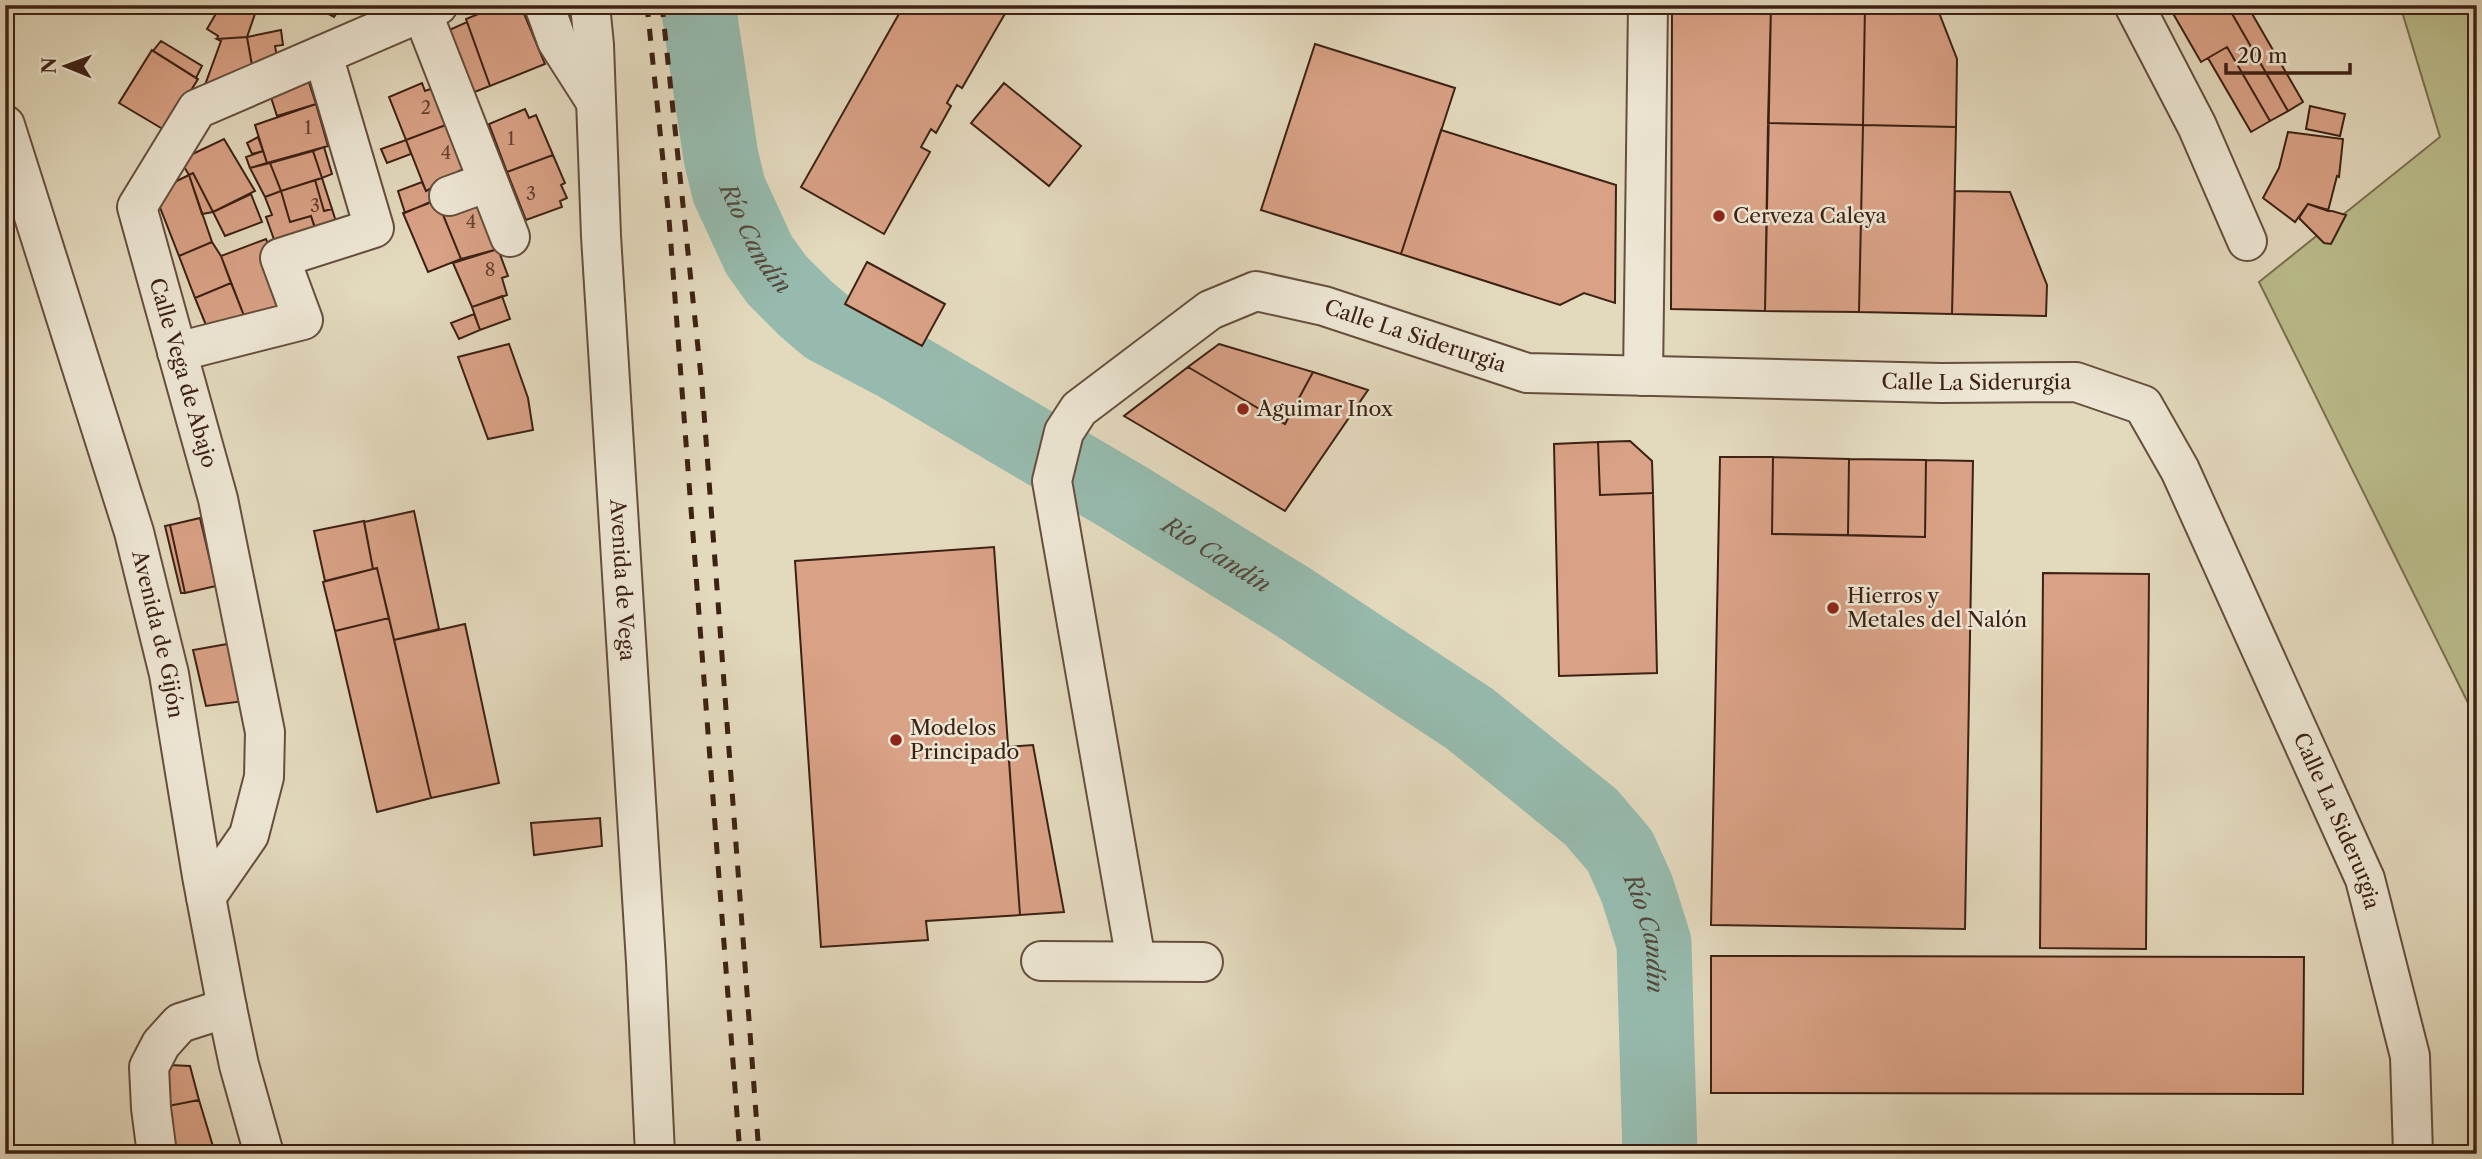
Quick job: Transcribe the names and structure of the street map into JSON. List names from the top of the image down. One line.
{"streets":{"street":["Calle La Siderurgia","Calle Vega de Abajo","Avenida de Vega","Avenida de Gijón"]},"crossings":[["Calle Vega de Abajo","Avenida de Gijón"]],"water":["Río Candín"],"places":["Cerveza Caleya","Aguimar Inox","Hierros y Metales del Nalón","Modelos Principado"],"house_numbers":["2","1","1","4","3","3","4","8"],"scale_bar":"20 m","north":"left"}
